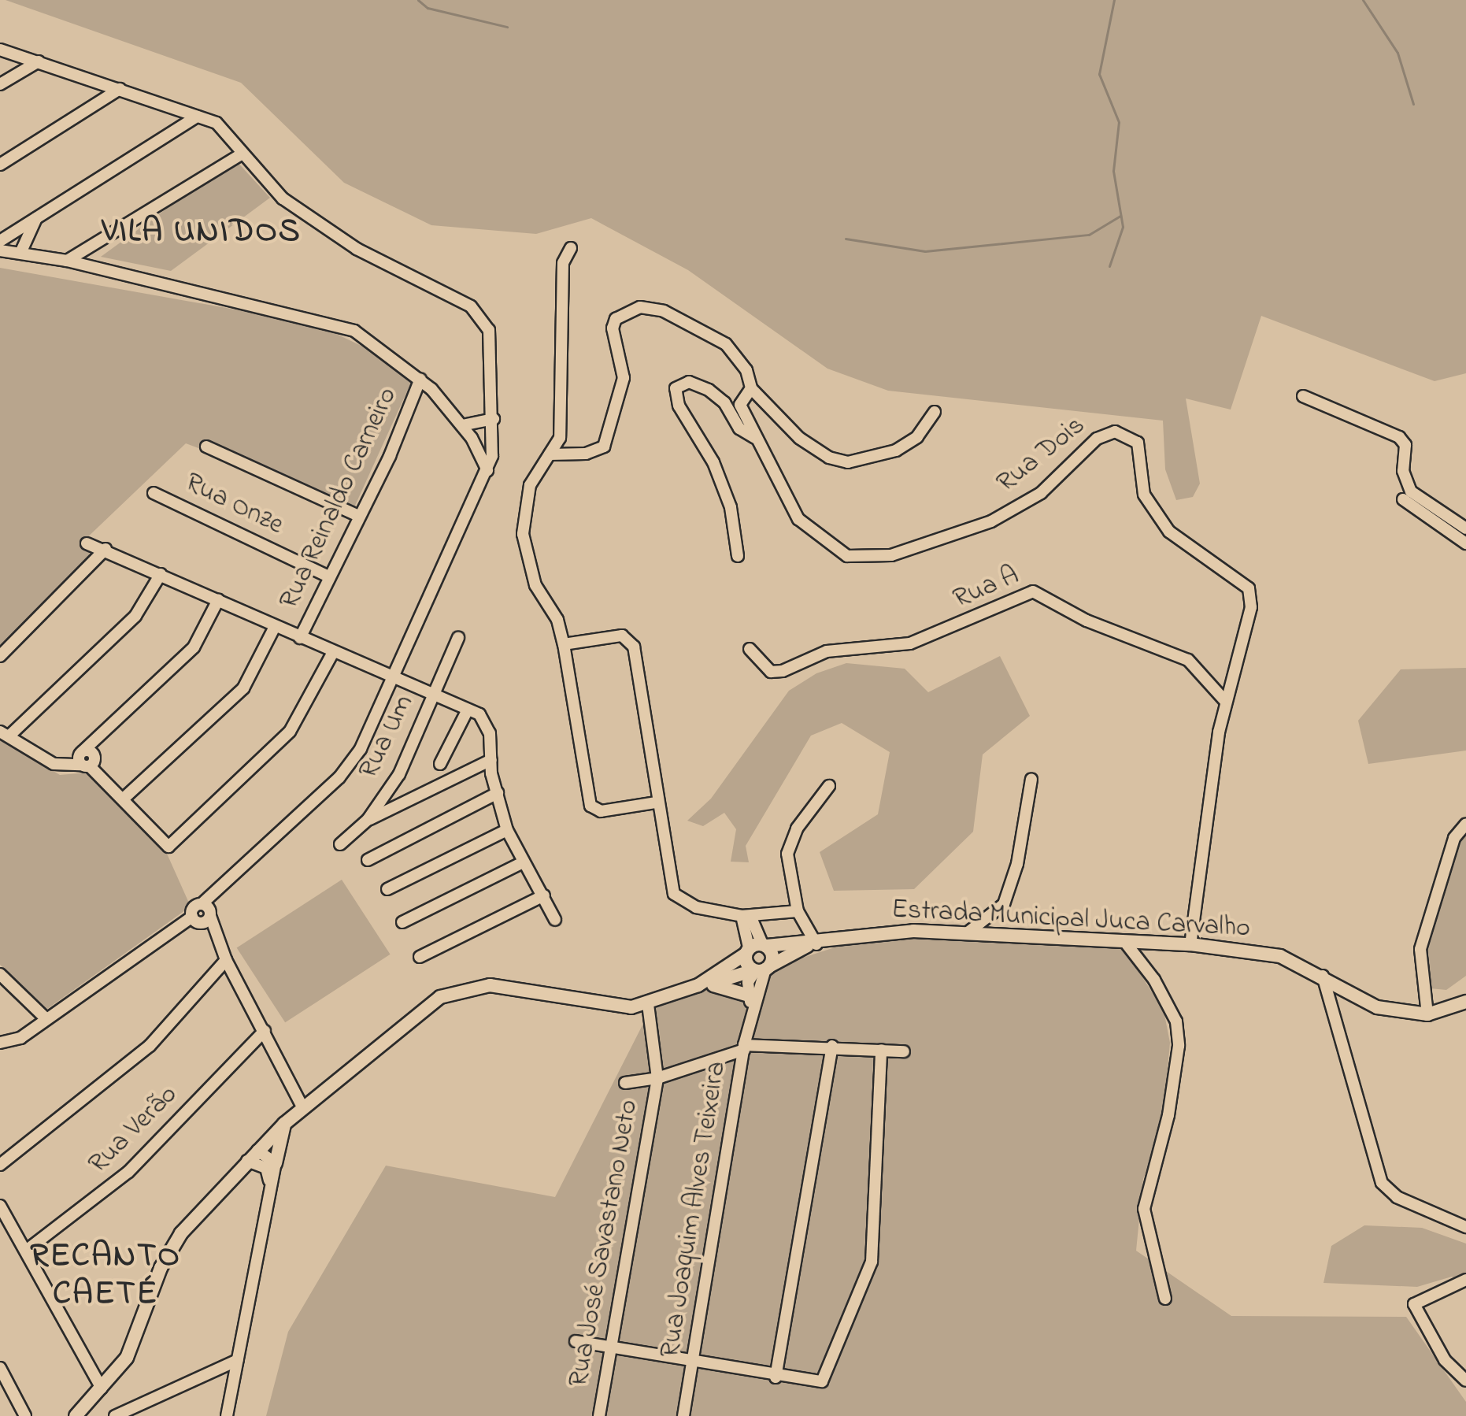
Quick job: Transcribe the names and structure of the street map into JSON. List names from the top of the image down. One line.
{"streets":{"street":["Rua Dois","Rua Reinaldo Carneiro","Rua Onze","Rua A","Rua Um","Estrada Municipal Juca Carvalho","Rua Verão","Rua Joaquim Alves Teixeira","Rua José Savastano Neto"]},"crossings":[["Rua Dois","Rua A"],["Rua Dois","Estrada Municipal Juca Carvalho"],["Rua Reinaldo Carneiro","Rua Onze"]],"districts":["VILA UNIDOS","RECANTO CAETÉ"]}
